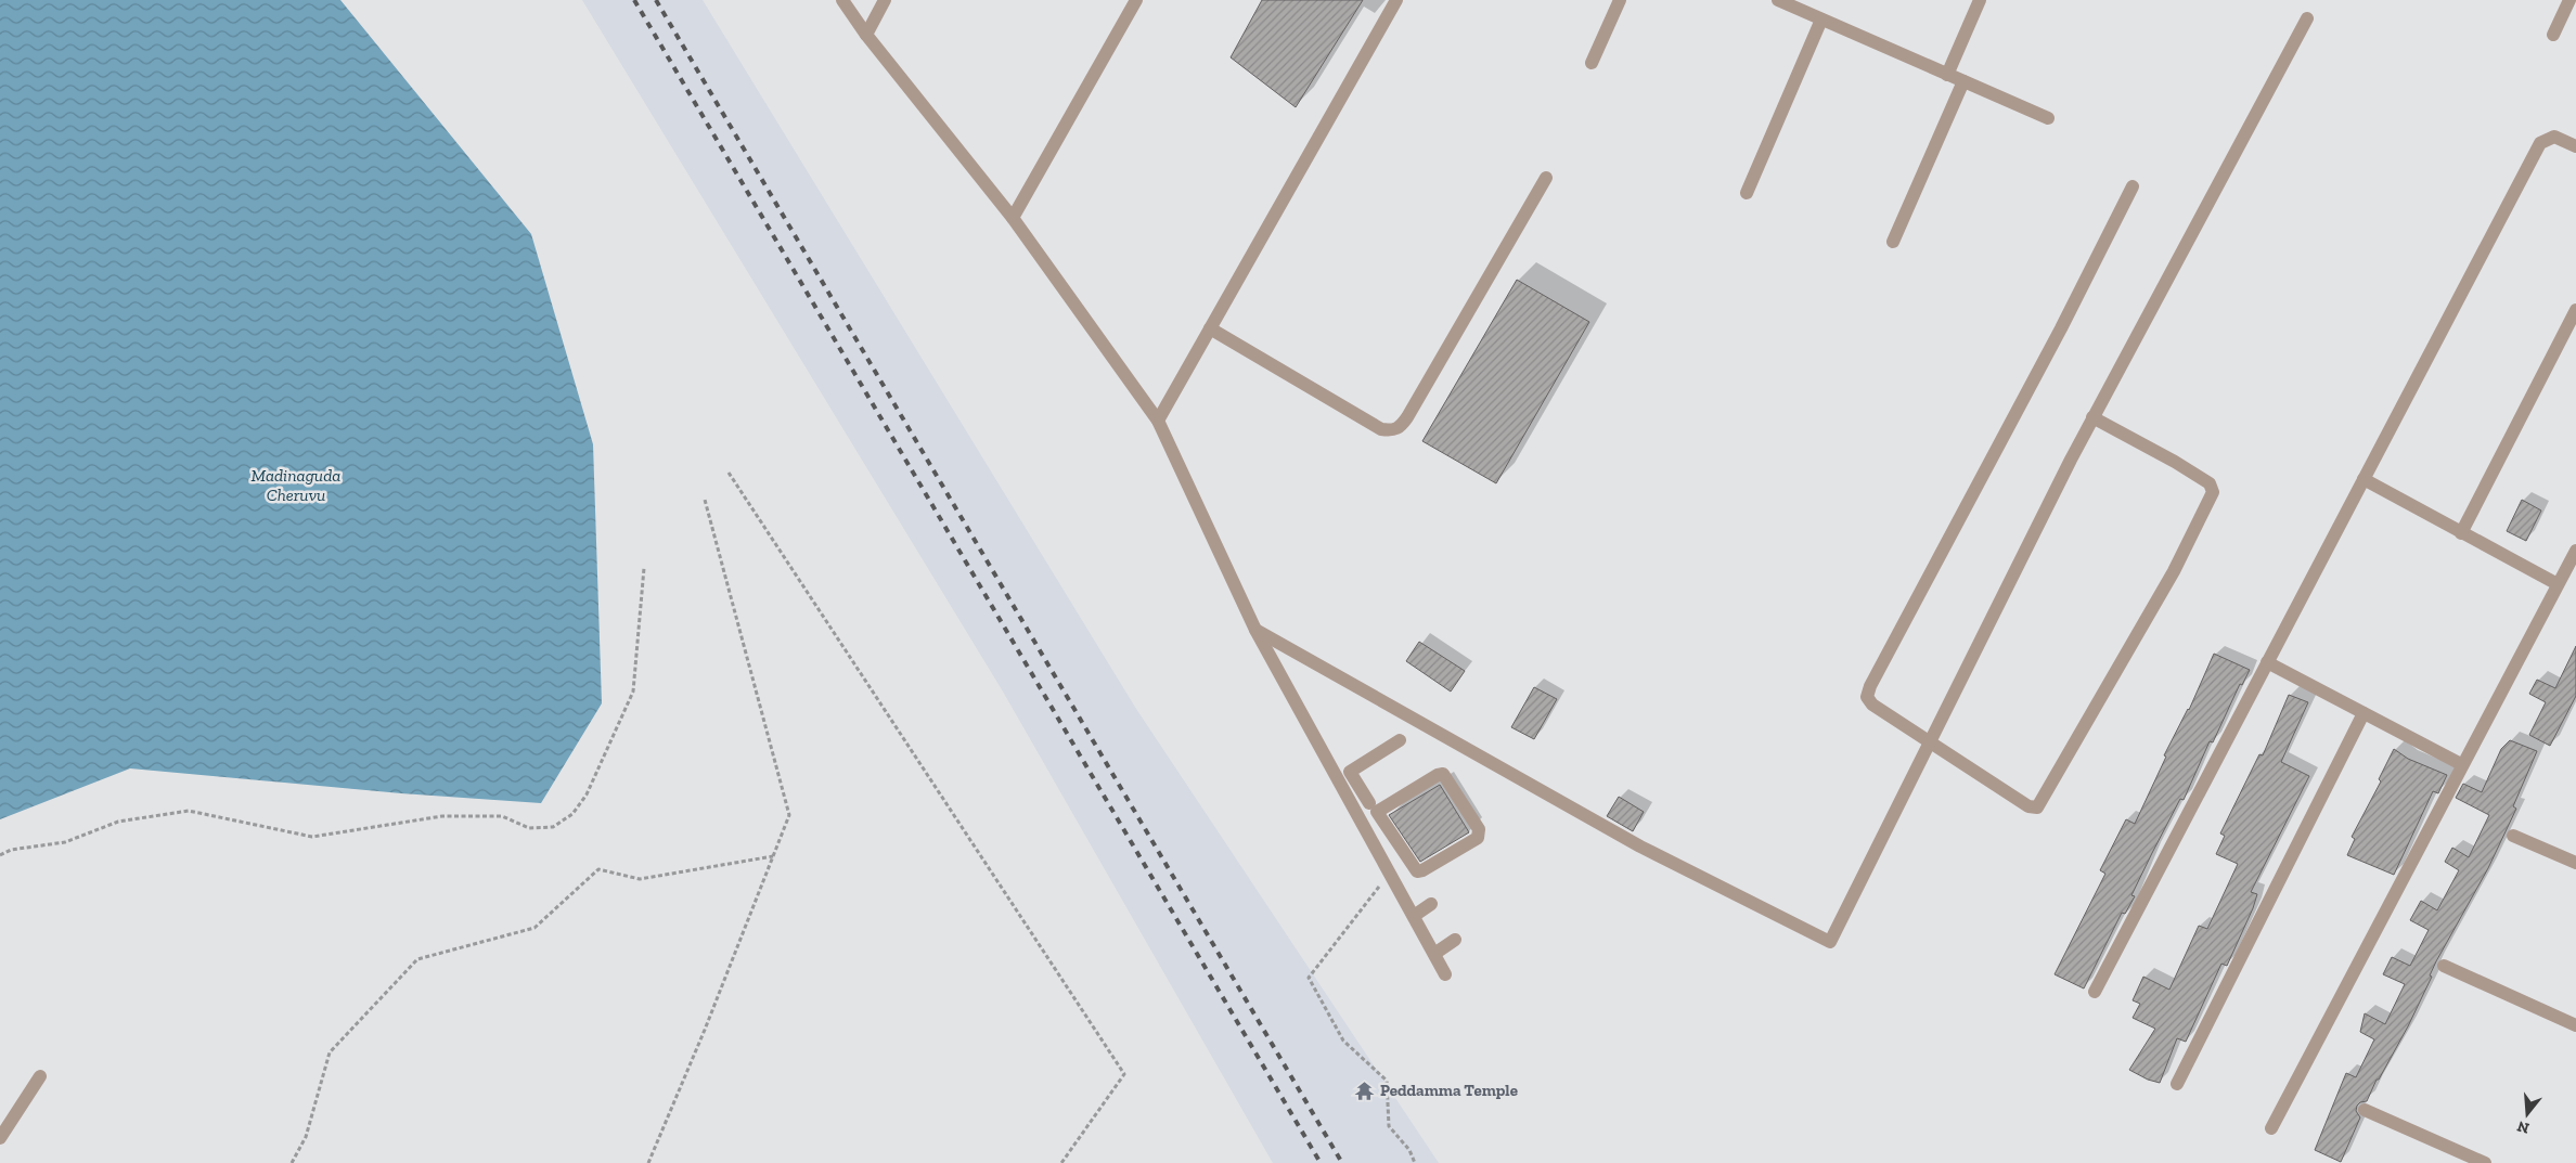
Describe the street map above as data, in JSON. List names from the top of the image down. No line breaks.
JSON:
{"water":["Madinaguda Cheruvu"],"places":{"temple":["Peddamma Temple"]},"north":"bottom"}
